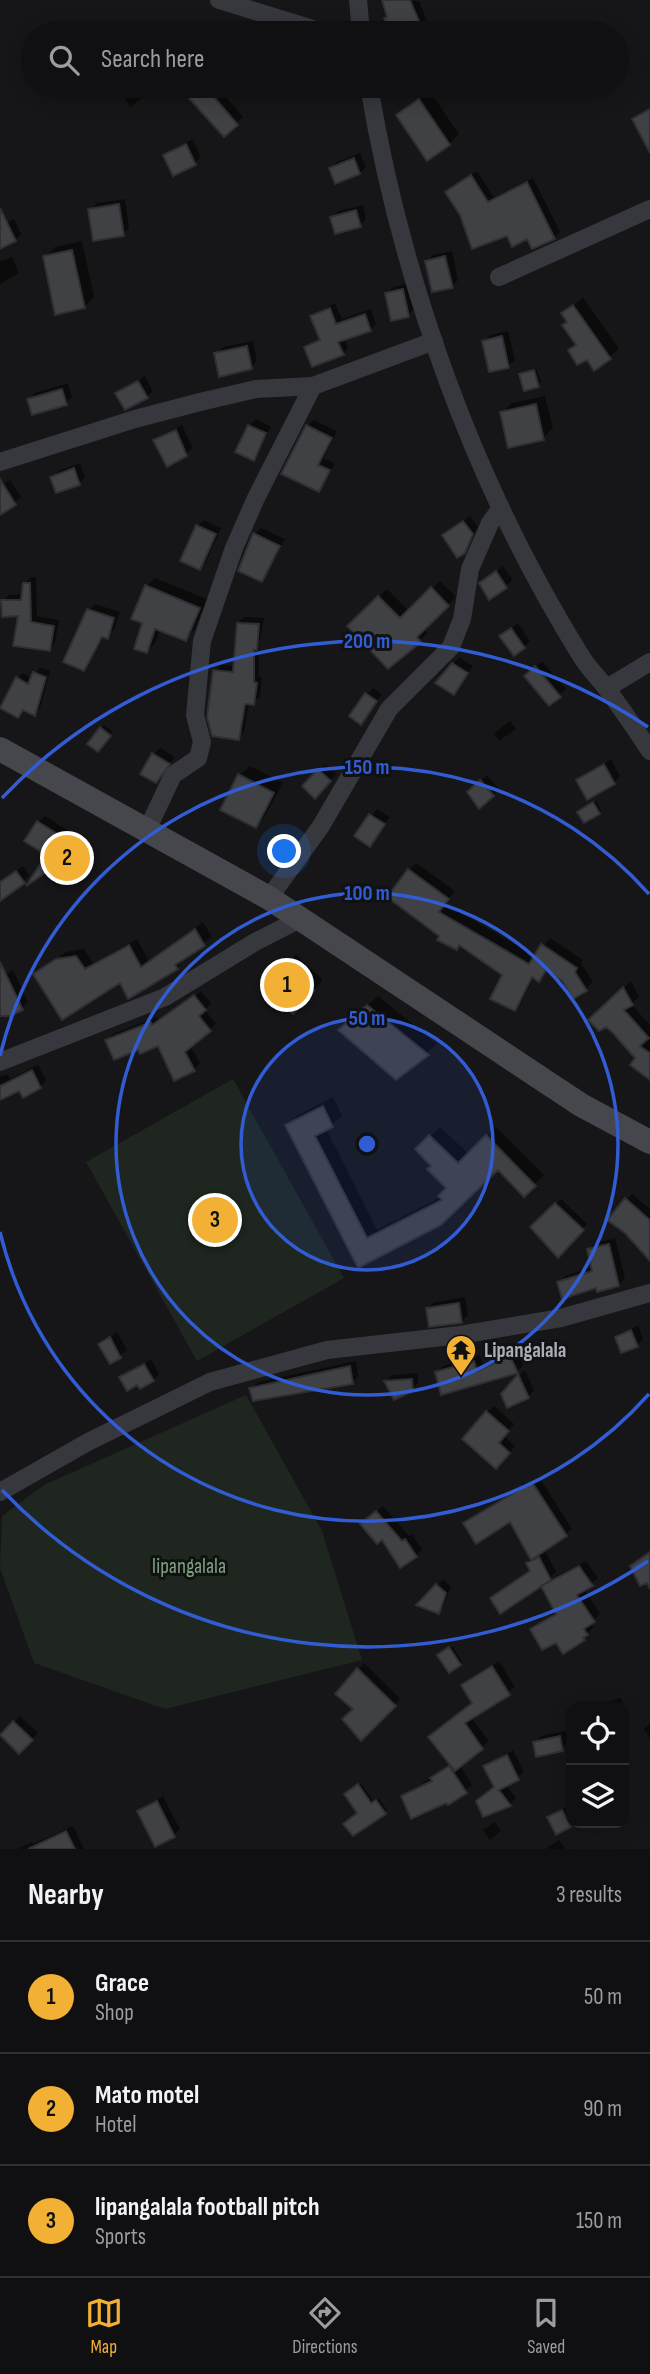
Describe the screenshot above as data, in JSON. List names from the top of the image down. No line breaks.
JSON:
{"parks":["lipangalala"],"places":{"temple":["Lipangalala"]},"page":{"search":"Search here","pins":["2","1","3"],"heading":["Nearby","3 results"],"list":[{"mark":"1","name":"Grace","note":"Shop","value":"50 m"},{"mark":"2","name":"Mato motel","note":"Hotel","value":"90 m"},{"mark":"3","name":"lipangalala football pitch","note":"Sports","value":"150 m"}],"nav":["Map","Directions","Saved"]},"rings":["200 m","150 m","100 m","50 m"]}
